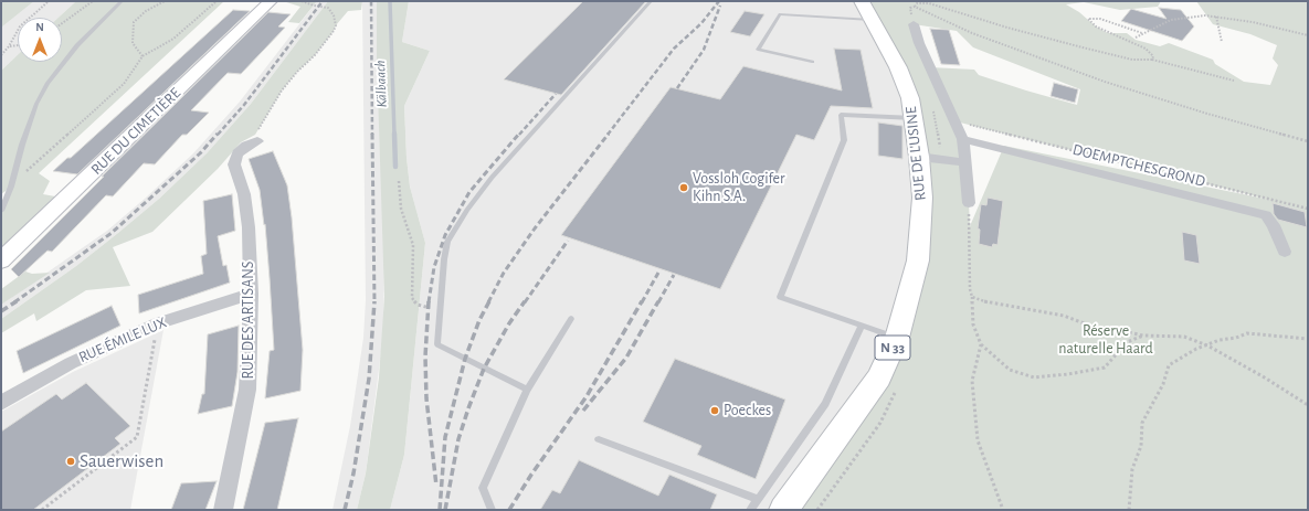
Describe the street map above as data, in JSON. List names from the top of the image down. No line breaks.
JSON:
{"streets":{"main road":["RUE DU CIMETIÈRE","RUE DE L'USINE","N 33"],"street":["DOEMPTCHESGROND","RUE DES ARTISANS","RUE ÉMILE LUX"]},"crossings":[["RUE DES ARTISANS","RUE ÉMILE LUX"]],"water":["Kälbaach"],"parks":["Réserve naturelle Haard"],"places":["Vossloh Cogifer Kihn S.A.","Poeckes","Sauerwisen"],"north":"top"}
